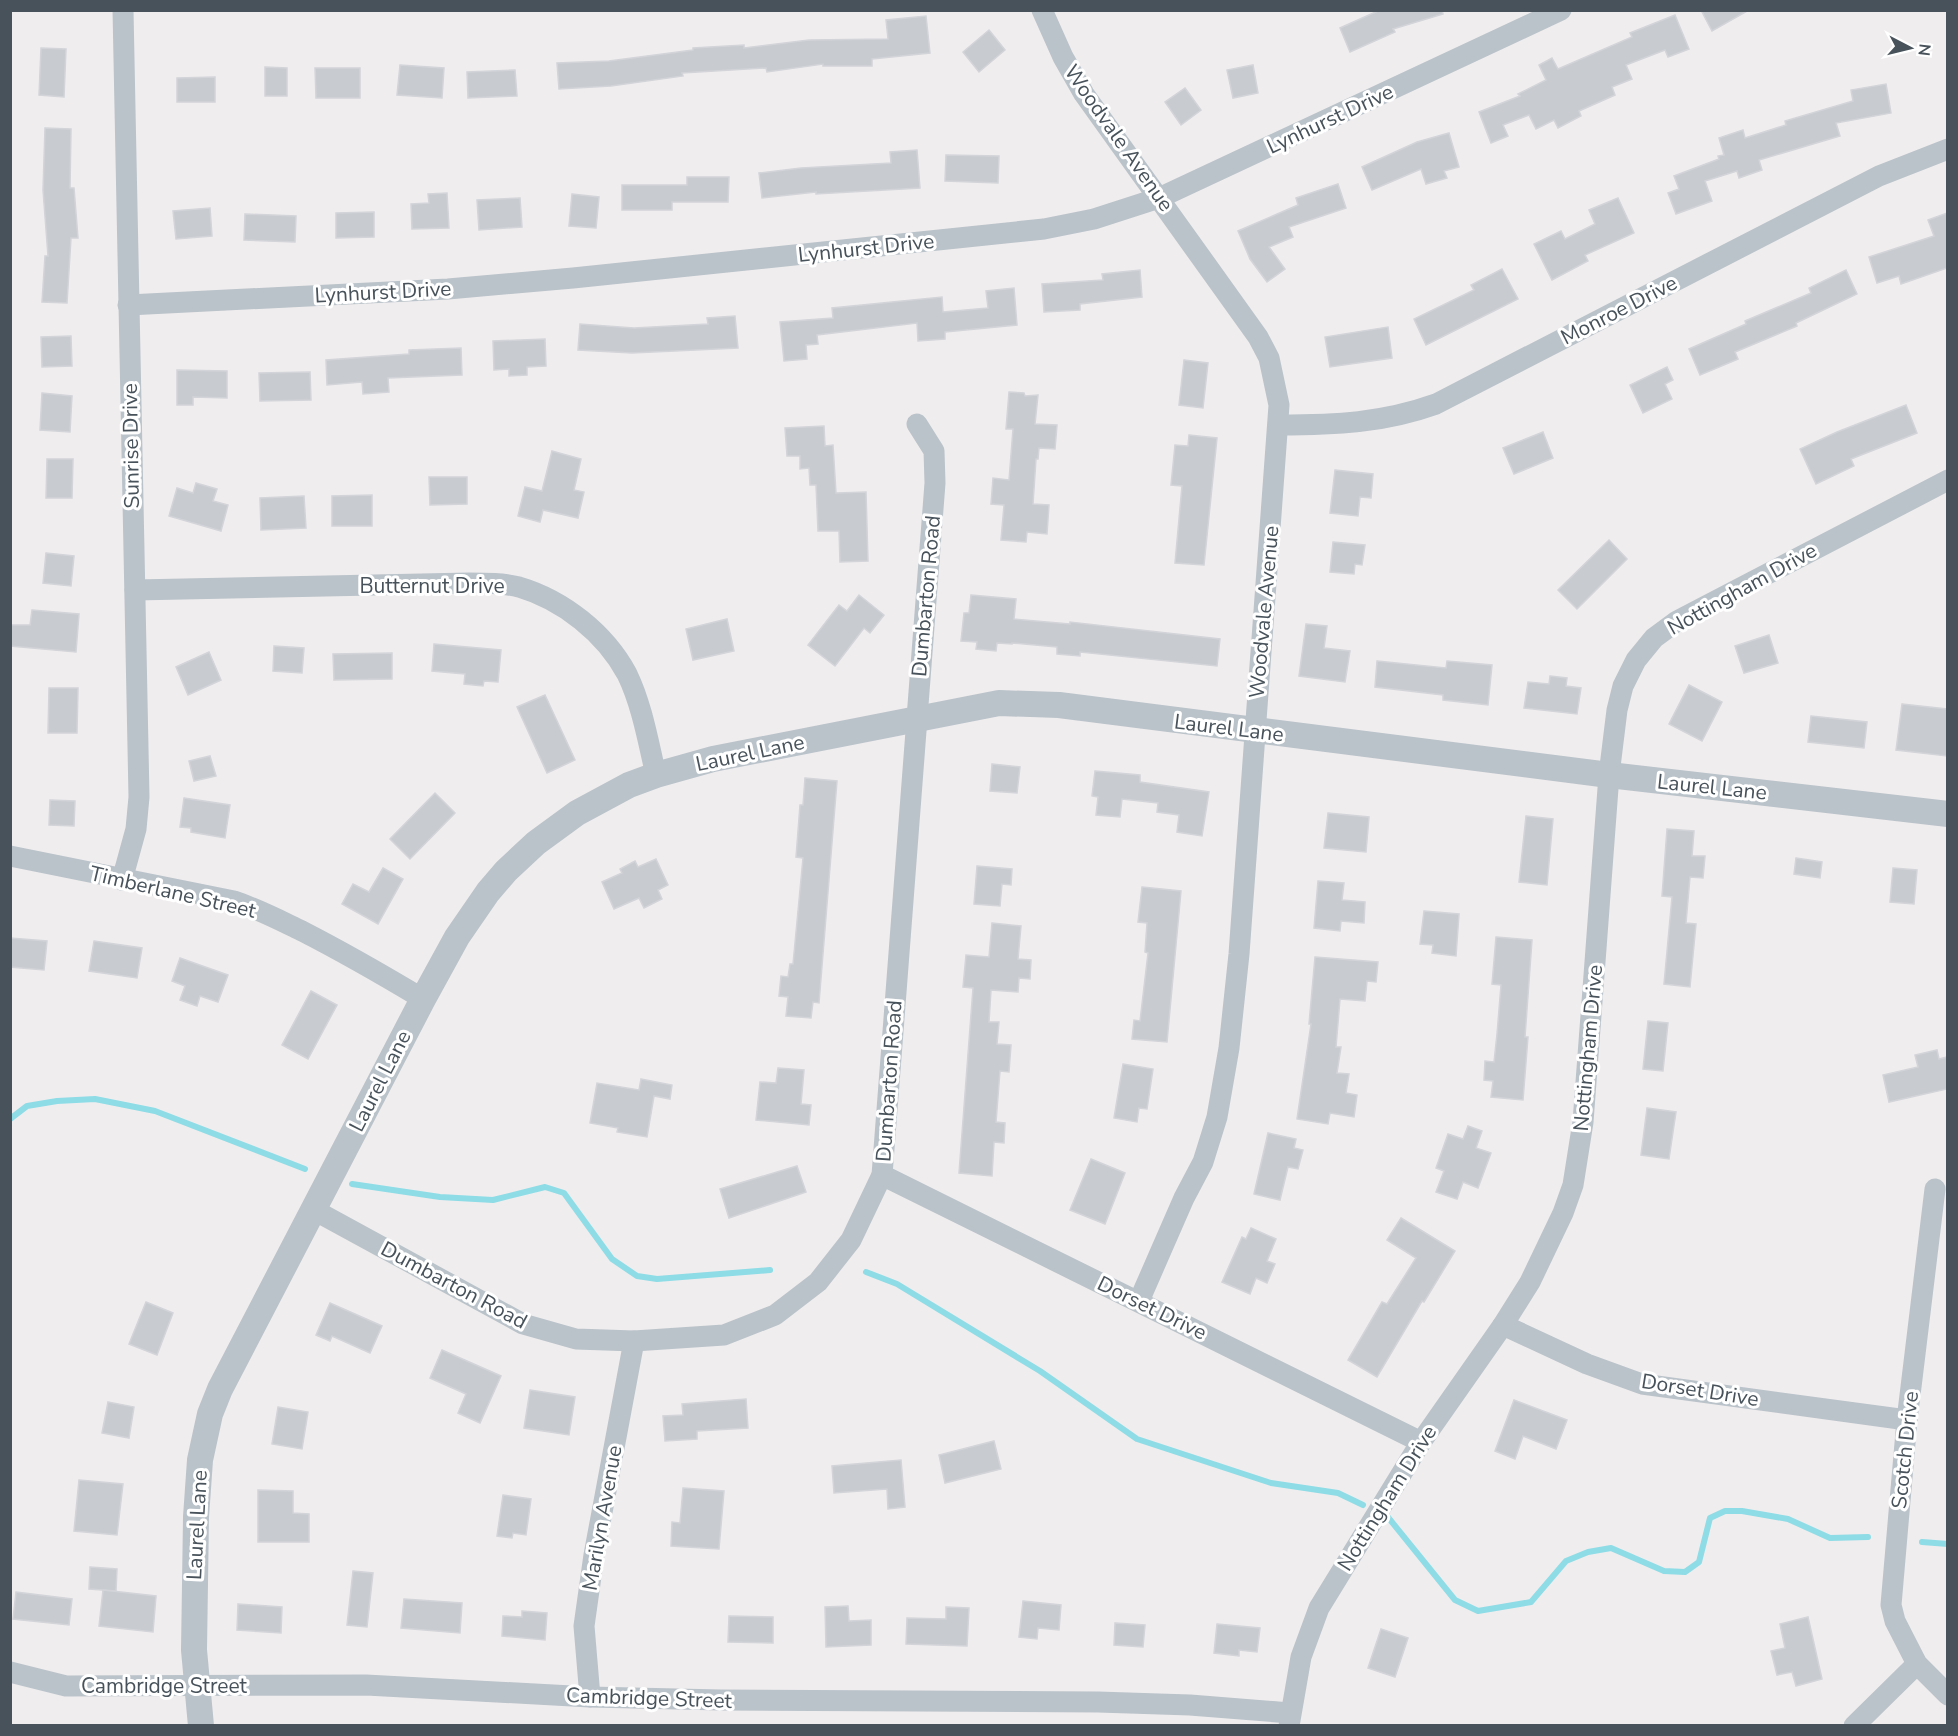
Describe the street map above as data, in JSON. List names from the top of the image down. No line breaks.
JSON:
{"streets":{"street":["Lynhurst Drive","Woodvale Avenue","Monroe Drive","Sunrise Drive","Butternut Drive","Nottingham Drive","Dumbarton Road","Laurel Lane","Timberlane Street","Dorset Drive","Scotch Drive","Marilyn Avenue","Cambridge Street"]},"crossings":[["Lynhurst Drive","Woodvale Avenue"],["Lynhurst Drive","Sunrise Drive"],["Woodvale Avenue","Monroe Drive"],["Woodvale Avenue","Laurel Lane"],["Woodvale Avenue","Dorset Drive"],["Sunrise Drive","Butternut Drive"],["Sunrise Drive","Timberlane Street"],["Butternut Drive","Laurel Lane"],["Nottingham Drive","Laurel Lane"],["Nottingham Drive","Dorset Drive"],["Nottingham Drive","Cambridge Street"],["Dumbarton Road","Laurel Lane"],["Dumbarton Road","Dorset Drive"],["Dumbarton Road","Marilyn Avenue"],["Laurel Lane","Timberlane Street"],["Laurel Lane","Cambridge Street"],["Dorset Drive","Scotch Drive"],["Marilyn Avenue","Cambridge Street"]],"north":"right"}
